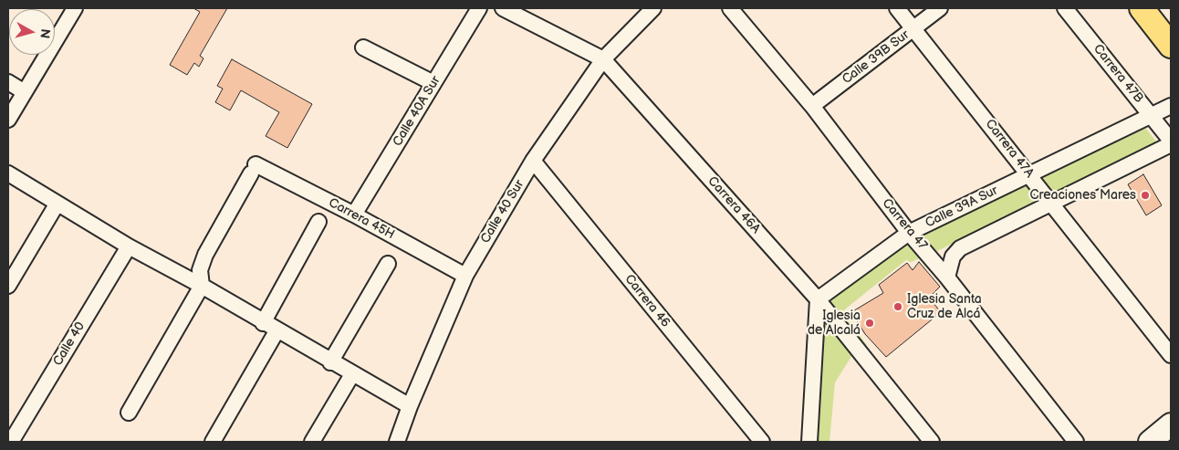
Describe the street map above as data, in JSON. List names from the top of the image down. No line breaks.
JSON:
{"streets":{"street":["Calle 39B Sur","Carrera 47B","Calle 40A Sur","Carrera 47A","Carrera 46A","Calle 39A Sur","Calle 40 Sur","Carrera 45H","Carrera 47","Carrera 46","Calle 40"]},"crossings":[["Calle 39B Sur","Carrera 47A"],["Calle 39B Sur","Carrera 47"],["Carrera 47B","Calle 39A Sur"],["Calle 40A Sur","Carrera 45H"],["Carrera 47A","Calle 39A Sur"],["Carrera 46A","Calle 39A Sur"],["Carrera 46A","Calle 40 Sur"],["Calle 39A Sur","Carrera 47"],["Calle 40 Sur","Carrera 45H"],["Calle 40 Sur","Carrera 46"]],"places":["Creaciones Mares","Iglesia Santa Cruz de Alcá","Iglesia de Alcalá"],"north":"right"}
